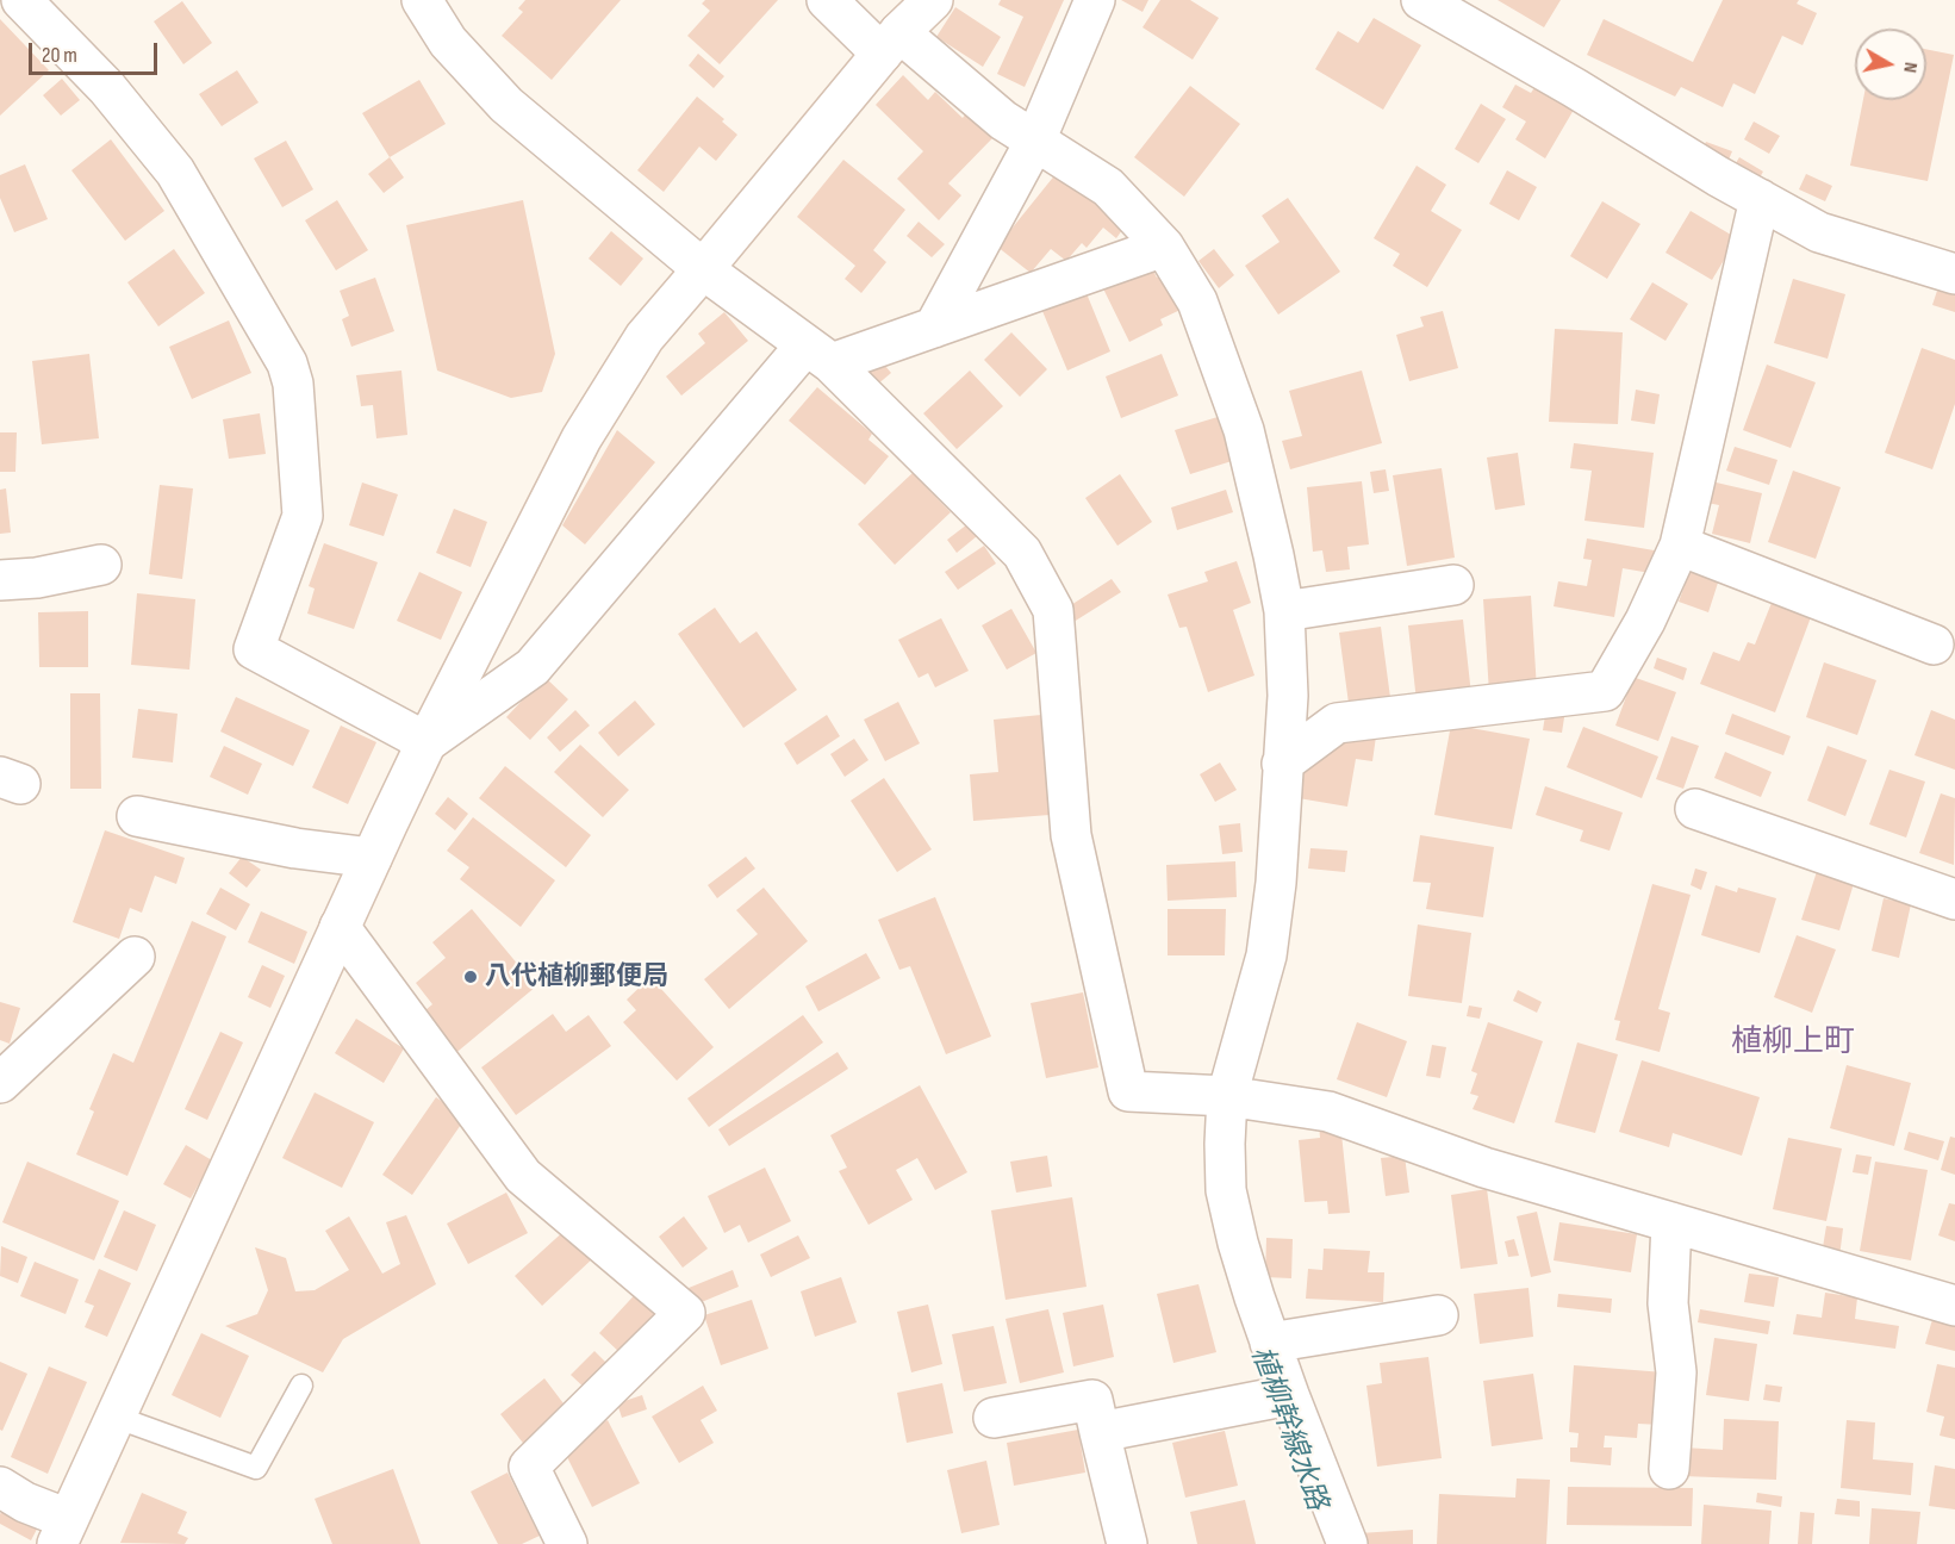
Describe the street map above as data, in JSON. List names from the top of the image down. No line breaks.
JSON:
{"districts":["植柳上町"],"water":["植柳幹線水路"],"places":["八代植柳郵便局"],"scale_bar":"20 m","north":"right"}
